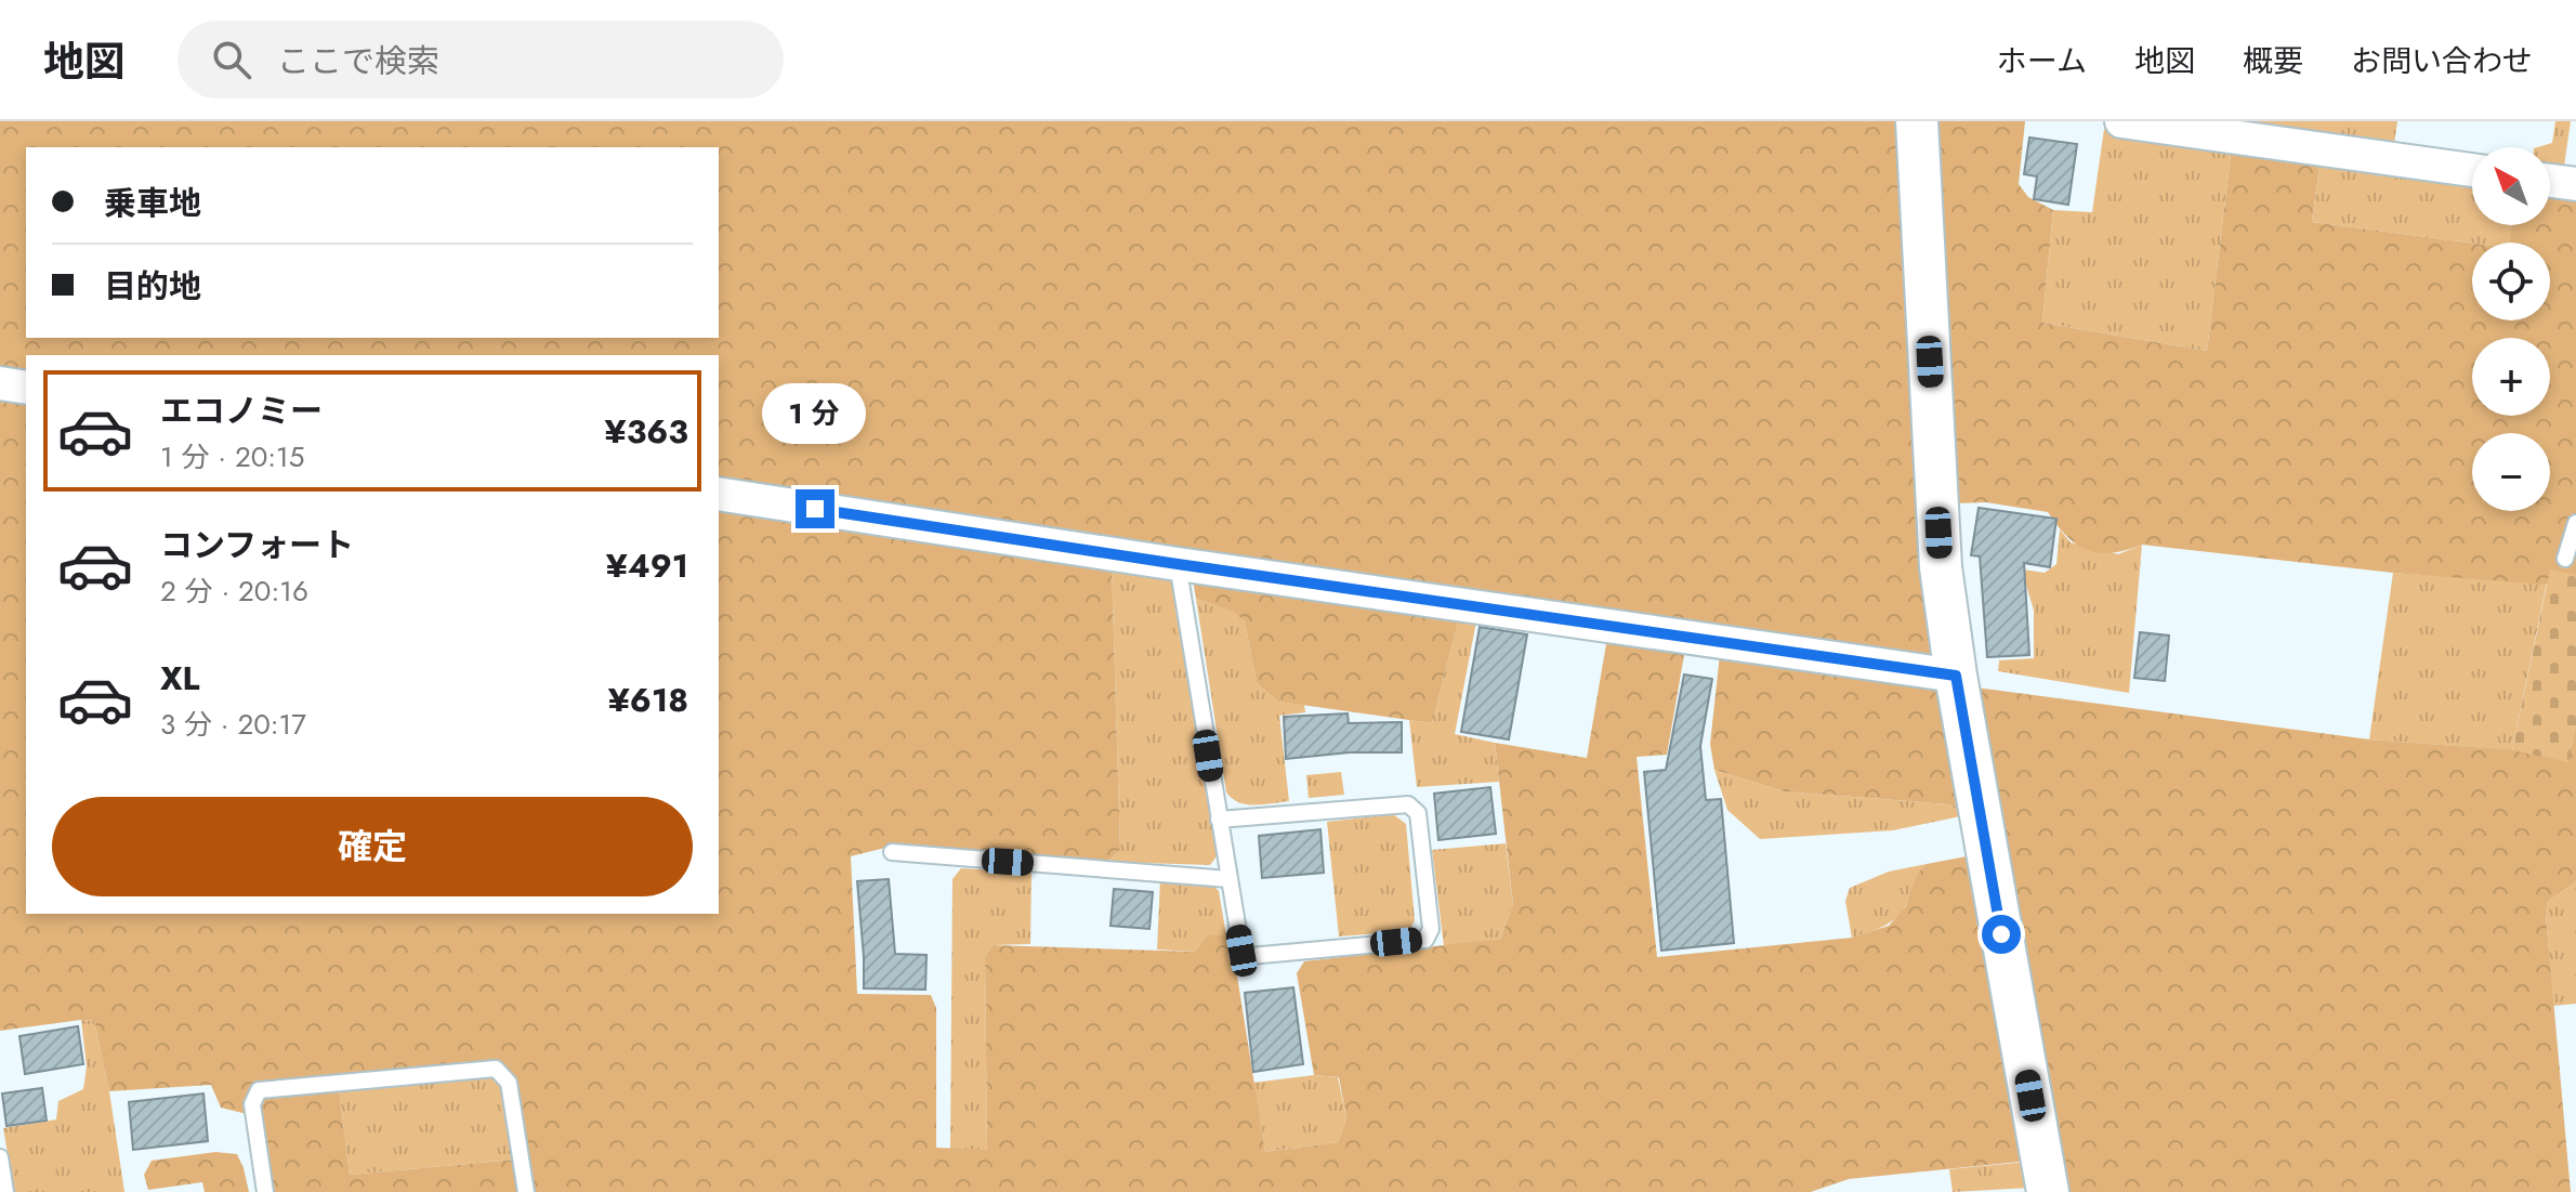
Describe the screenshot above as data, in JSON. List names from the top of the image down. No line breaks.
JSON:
{"north":"top left","page":{"header":"地図","search":"ここで検索","nav":["ホーム","地図","概要","お問い合わせ"],"map_buttons":["+","−"],"banner":["乗車地","目的地"],"list":[{"name":"エコノミー","note":"1 分 · 20:15","value":"¥363"},{"name":"コンフォート","note":"2 分 · 20:16","value":"¥491"},{"name":"XL","note":"3 分 · 20:17","value":"¥618"}],"bubble":"1 分","buttons":"確定"}}
